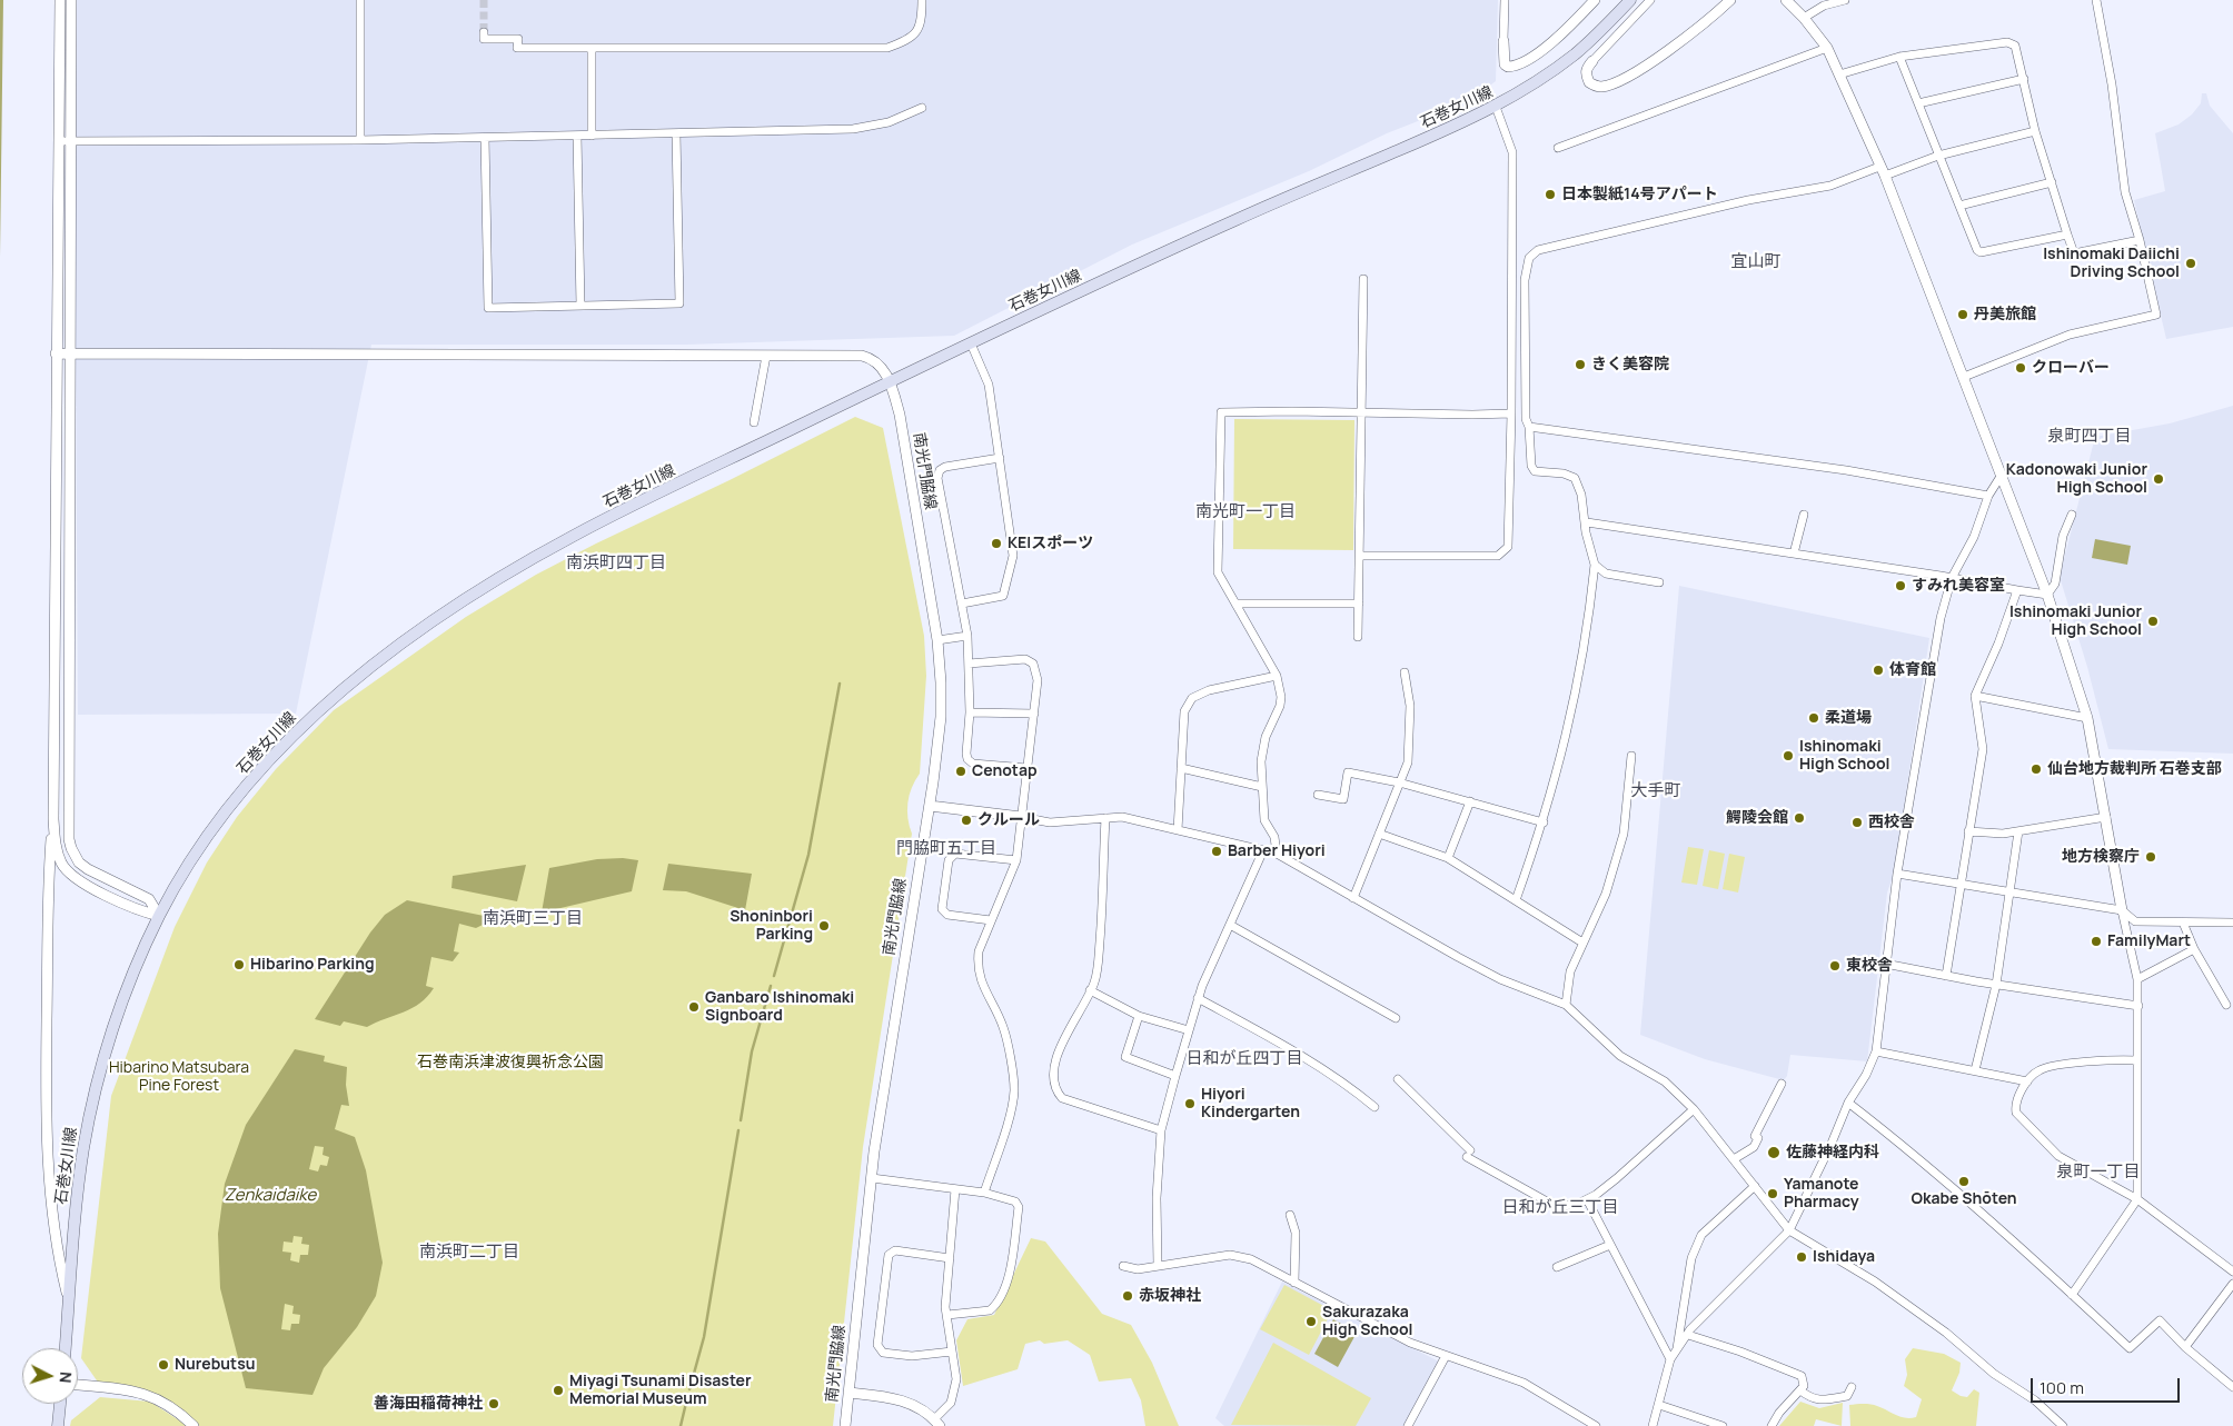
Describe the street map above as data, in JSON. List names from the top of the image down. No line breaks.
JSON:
{"streets":{"main road":["石巻女川線"],"street":["南光門脇線"]},"crossings":[["石巻女川線","南光門脇線"]],"districts":["宜山町","泉町四丁目","南光町一丁目","南浜町四丁目","大手町","門脇町五丁目","南浜町三丁目","日和が丘四丁目","泉町一丁目","日和が丘三丁目","南浜町二丁目"],"water":["Zenkaidaike"],"parks":["石巻南浜津波復興祈念公園","Hibarino Matsubara Pine Forest"],"places":["日本製紙14号アパート","Ishinomaki Daiichi Driving School","丹美旅館","きく美容院","クローバー","Kadonowaki Junior High School","KEIスポーツ","すみれ美容室","Ishinomaki Junior High School","体育館","柔道場","Ishinomaki High School","仙台地方裁判所 石巻支部","Cenotap","鰐陵会館","クルール","西校舎","Barber Hiyori","地方検察庁","Shoninbori Parking","FamilyMart","Hibarino Parking","東校舎","Ganbaro Ishinomaki Signboard","Hiyori Kindergarten","佐藤神経内科","Okabe Shōten","Yamanote Pharmacy","Ishidaya","赤坂神社","Sakurazaka High School","Nurebutsu","Miyagi Tsunami Disaster Memorial Museum","善海田稲荷神社"],"scale_bar":"100 m","north":"right"}
